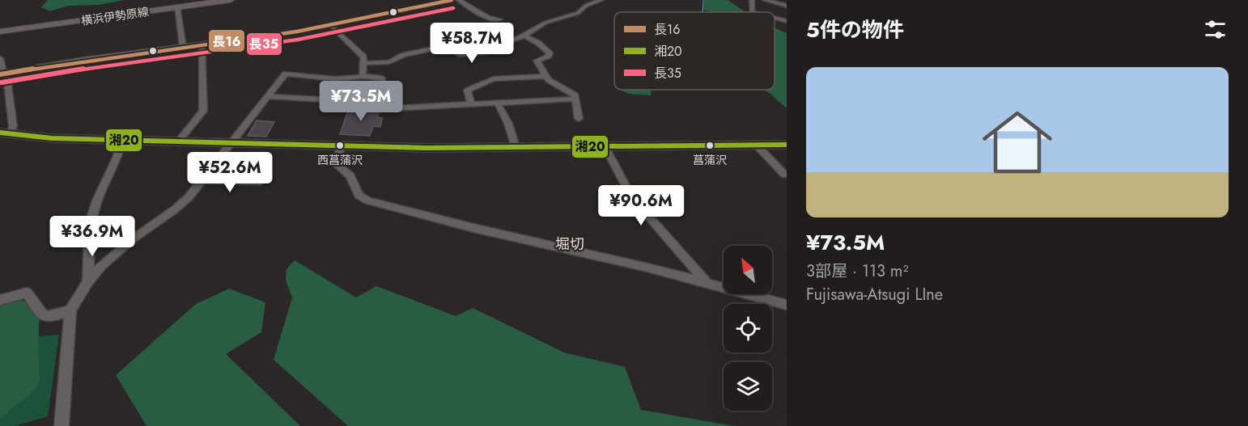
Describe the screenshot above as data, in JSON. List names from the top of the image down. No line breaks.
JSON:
{"streets":{"main road":["横浜伊勢原線"]},"districts":["堀切"],"places":["西菖蒲沢","菖蒲沢"],"lines":["transit line 長16","transit line 長35","transit line 湘20"],"legend":["長16","湘20","長35"],"north":"top left","page":{"heading":"5件の物件","price":["¥58.7M","¥73.5M","¥52.6M","¥90.6M","¥36.9M"],"list":[{"name":"¥73.5M","note":"3部屋 · 113 m² · Fujisawa-Atsugi LIne"}]}}
